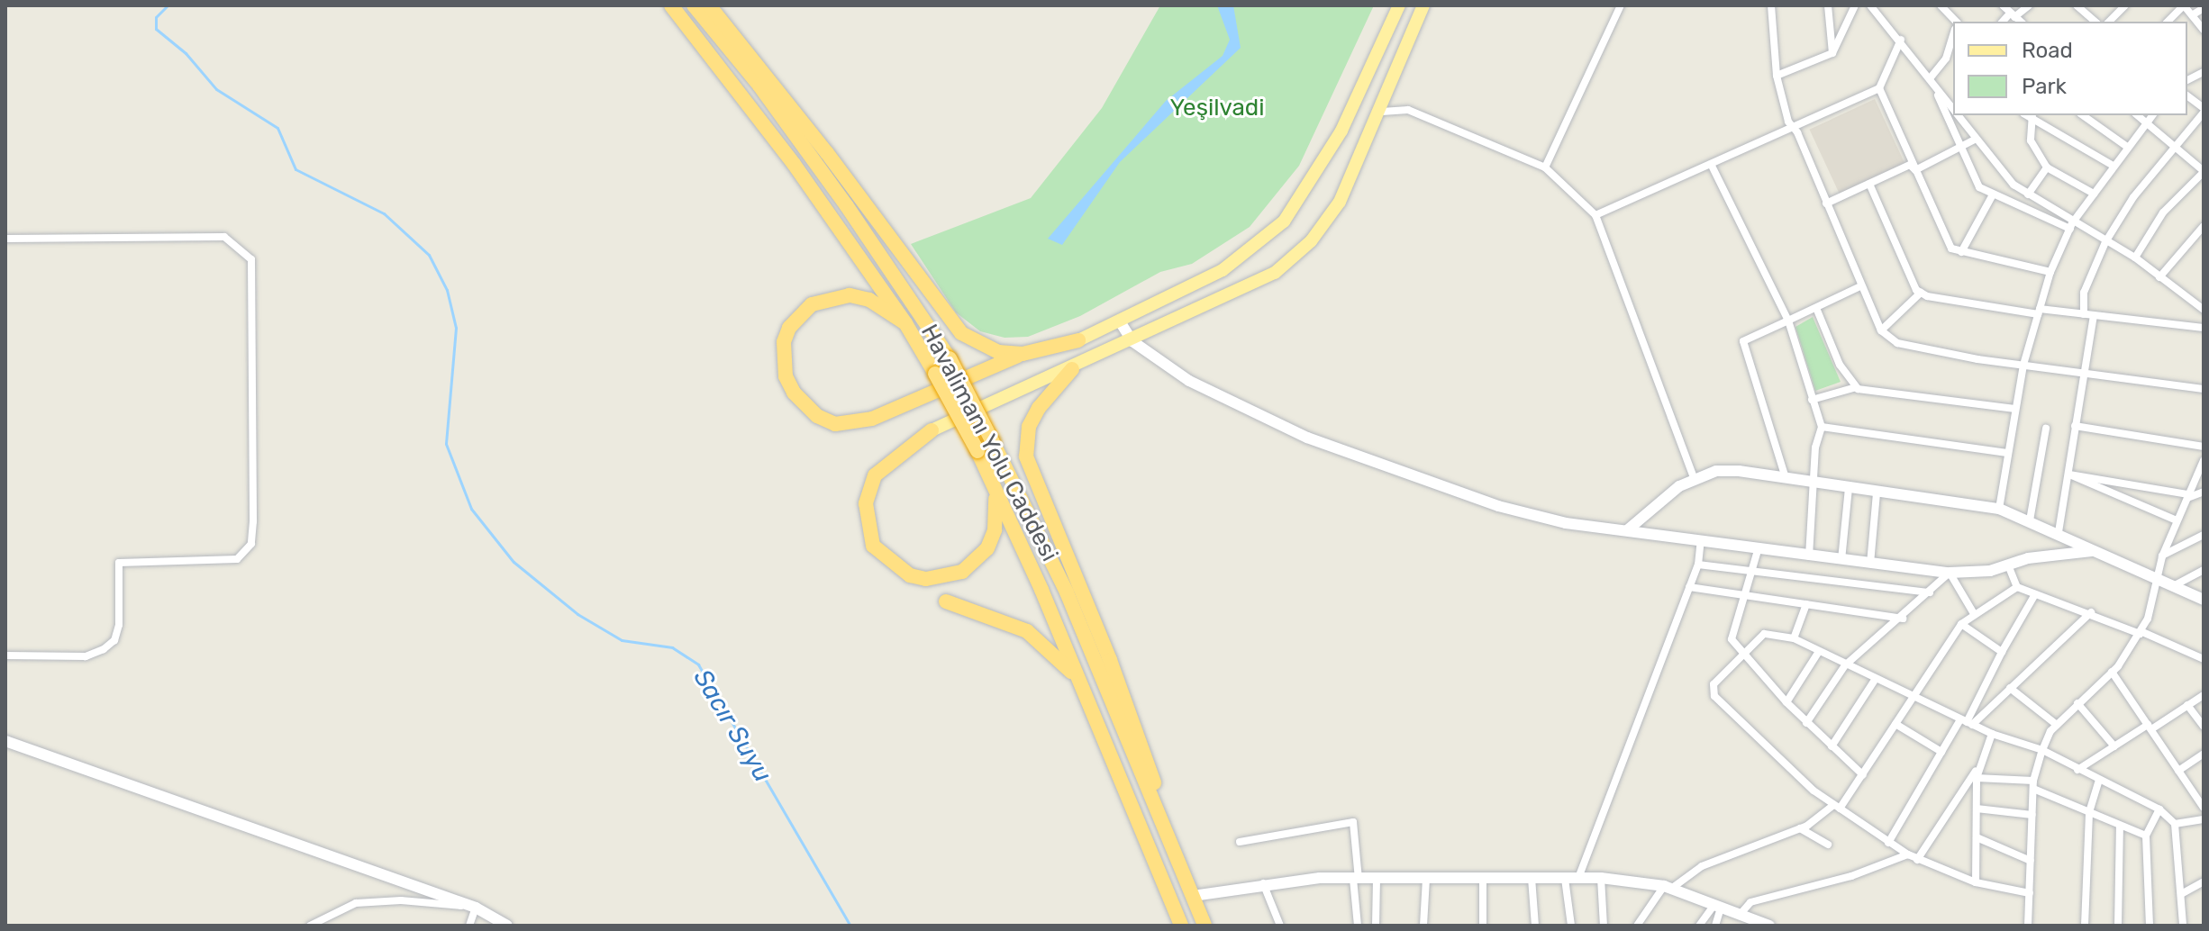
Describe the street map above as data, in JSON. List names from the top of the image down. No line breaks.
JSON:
{"streets":{"highway":["Havalimanı Yolu Caddesi"]},"water":["Sacır Suyu"],"parks":["Yeşilvadi"],"legend":["Road","Park"]}
